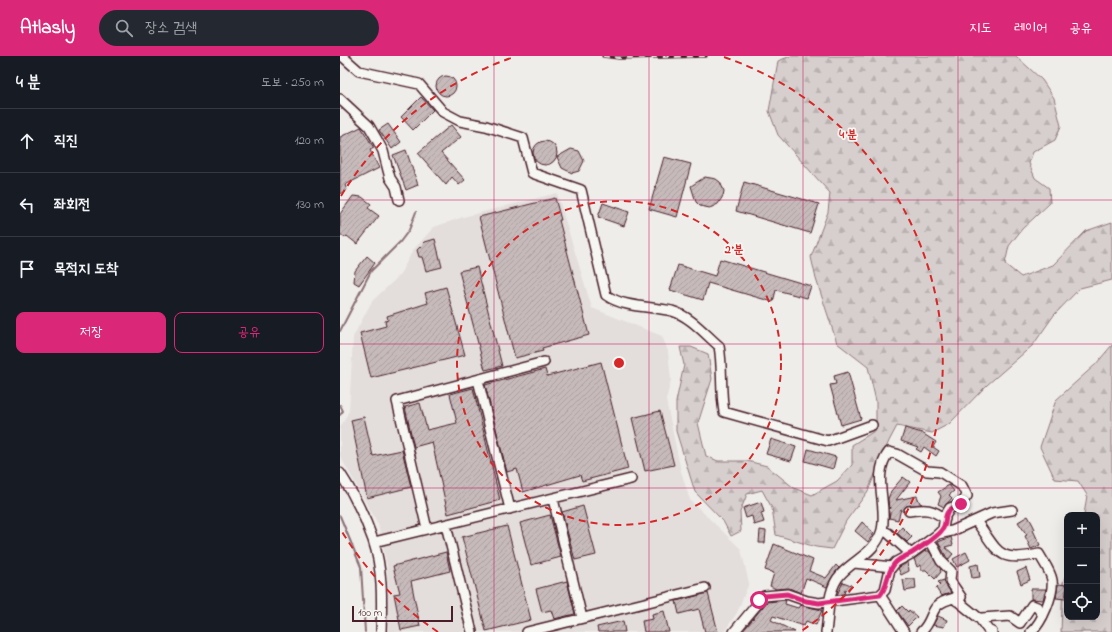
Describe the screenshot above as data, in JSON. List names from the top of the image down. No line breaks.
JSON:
{"scale_bar":"100 m","page":{"header":"Atlasly","search":"장소 검색","nav":["지도","레이어","공유"],"heading":["4 분","도보 · 250 m"],"list":[["직진","120 m"],["좌회전","130 m"],"목적지 도착"],"buttons":["저장","공유"],"map_buttons":["+","−"],"scale":"100 m"},"rings":["4 분","2 분"]}
